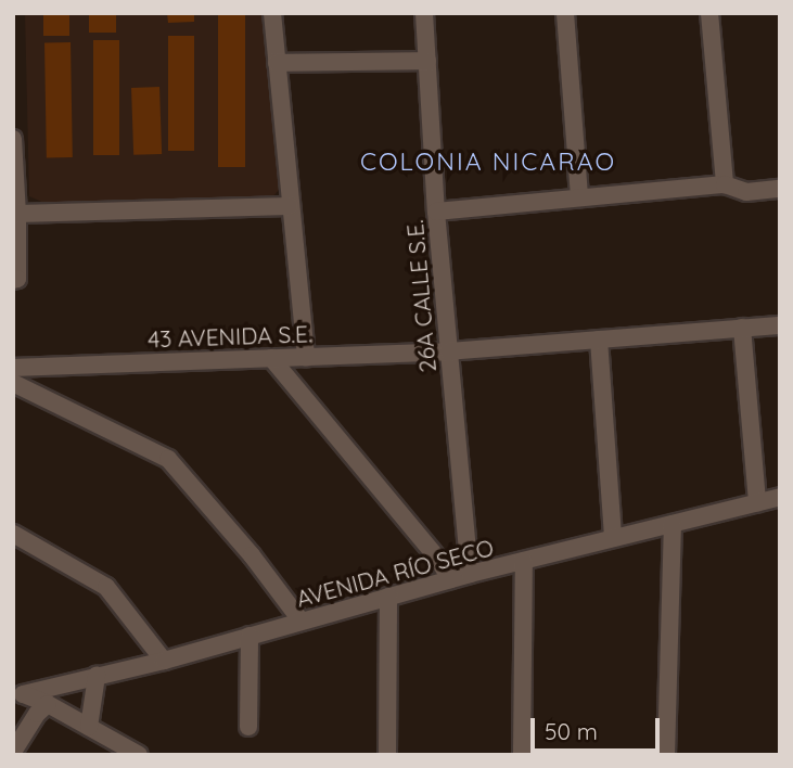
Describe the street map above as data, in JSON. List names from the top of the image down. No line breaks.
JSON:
{"streets":{"street":["26A CALLE S.E.","43 AVENIDA S.E.","AVENIDA RÍO SECO"]},"crossings":[["26A CALLE S.E.","43 AVENIDA S.E."],["26A CALLE S.E.","AVENIDA RÍO SECO"]],"districts":["COLONIA NICARAO"],"scale_bar":"50 m"}
